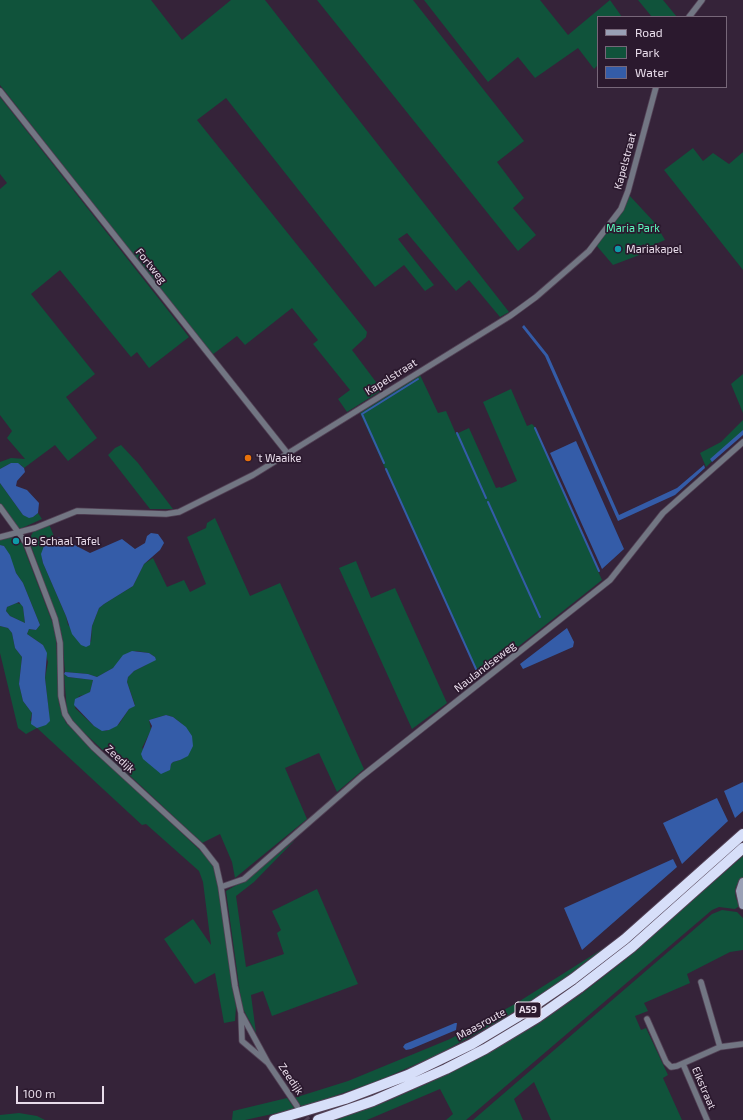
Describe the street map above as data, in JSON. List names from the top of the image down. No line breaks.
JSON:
{"streets":{"highway":["A59","Maasroute"],"street":["Kapelstraat","Fortweg","Naulandseweg","Zeedijk","Eikstraat"]},"crossings":[["Kapelstraat","Fortweg"],["Kapelstraat","Zeedijk"],["Naulandseweg","Zeedijk"]],"parks":["Maria Park"],"places":["Mariakapel","'t Waaike","De Schaal Tafel"],"legend":["Road","Park","Water"],"scale_bar":"100 m"}
